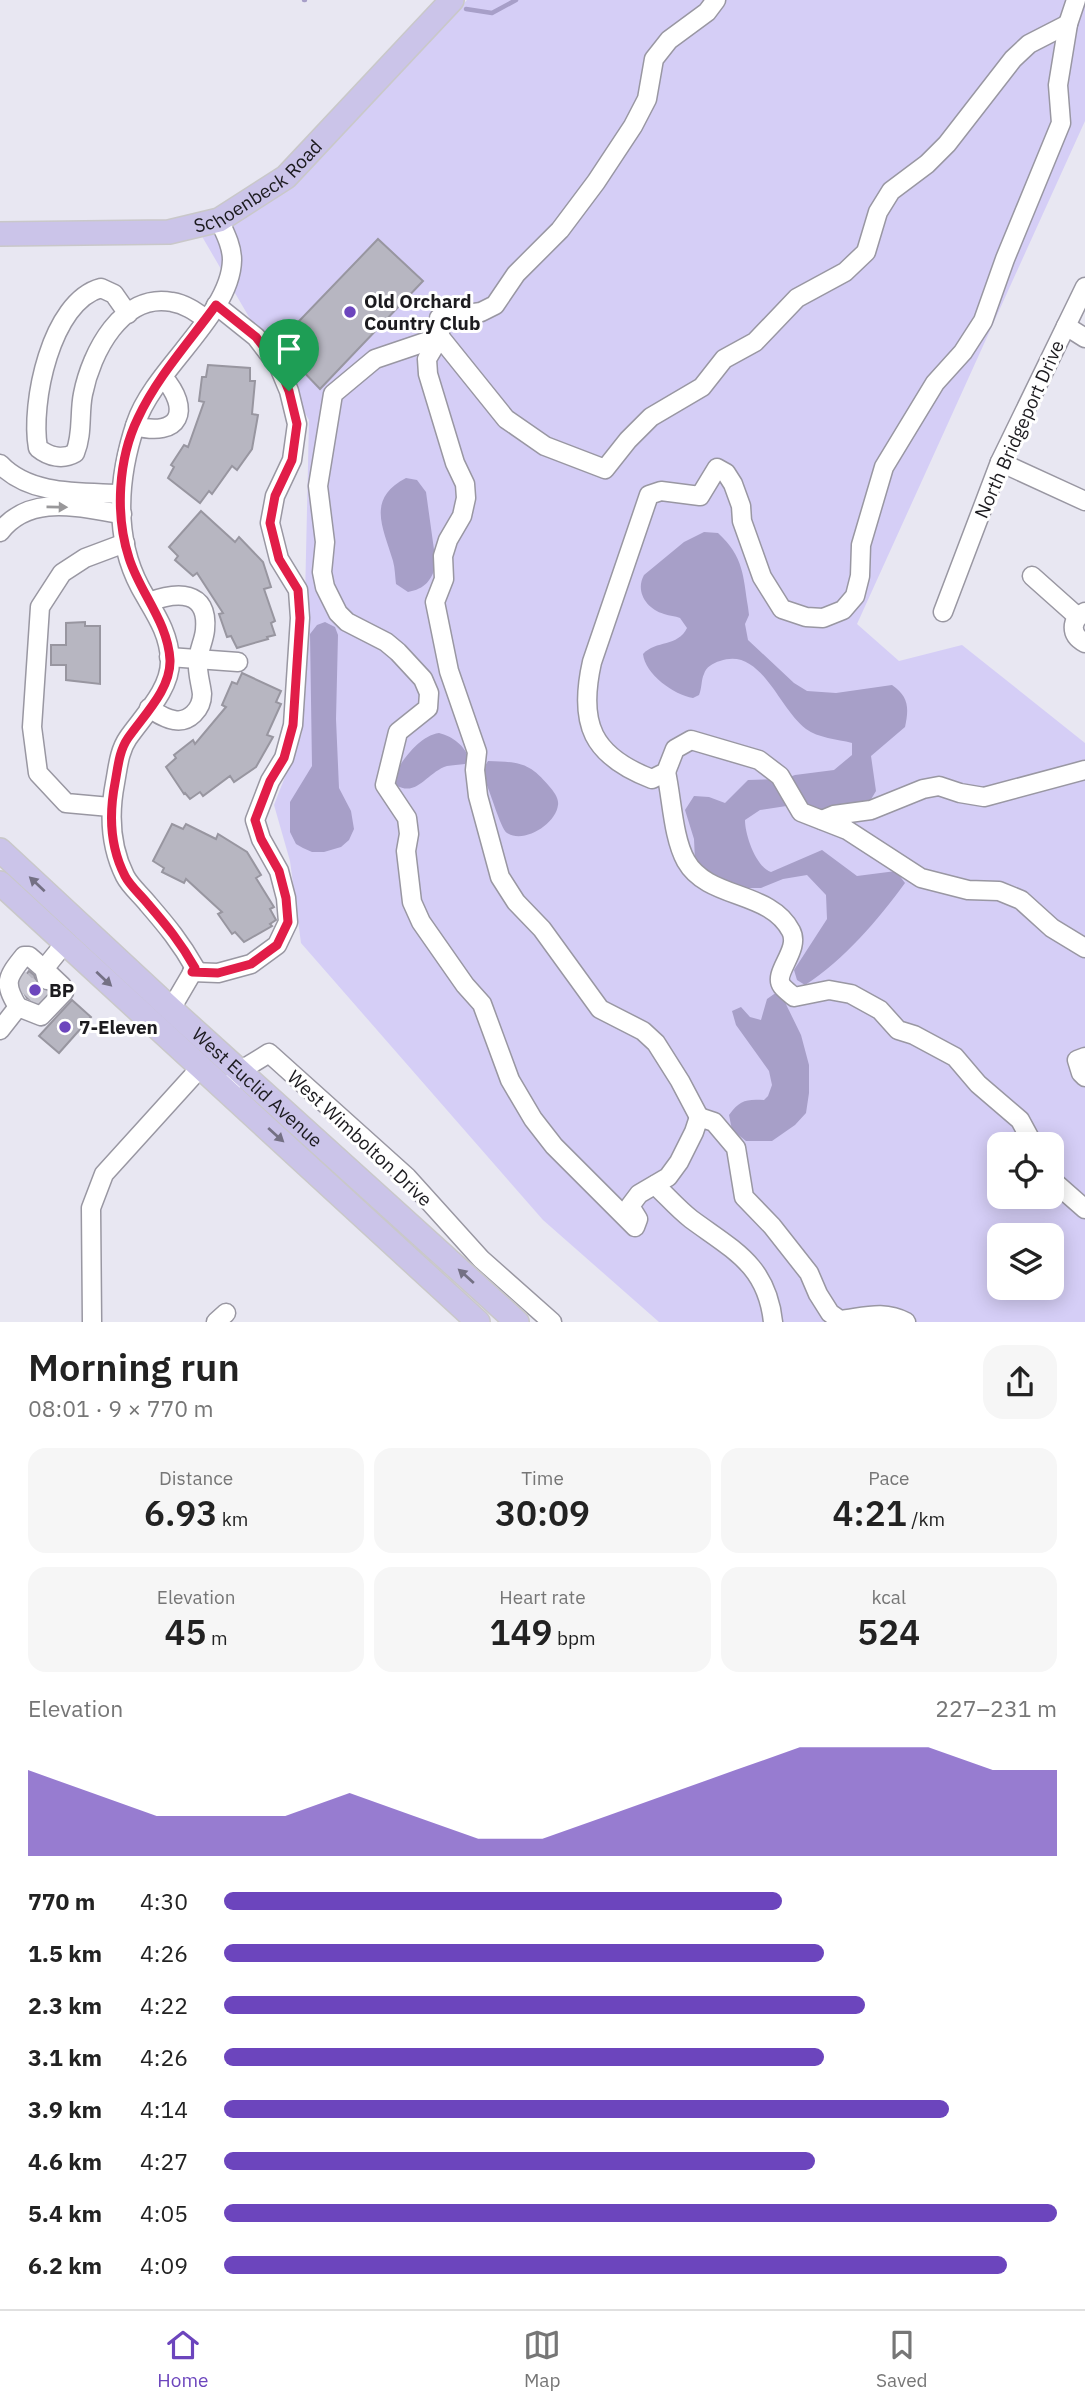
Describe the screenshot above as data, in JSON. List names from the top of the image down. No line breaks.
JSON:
{"streets":{"main road":["Schoenbeck Road","West Euclid Avenue"],"street":["North Bridgeport Drive","West Wimbolton Drive"]},"crossings":[["West Euclid Avenue","West Wimbolton Drive"]],"places":["Old Orchard Country Club","BP","7-Eleven"],"page":{"heading":["Morning run","08:01 · 9 × 770 m"],"stats":[["Distance","6.93 km"],["Time","30:09"],["Pace","4:21 /km"],["Elevation","45 m"],["Heart rate","149 bpm"],["kcal","524"]],"chart":["Elevation","227–231 m"],"list":[{"name":"770 m","note":"4:30"},{"name":"1.5 km","note":"4:26"},{"name":"2.3 km","note":"4:22"},{"name":"3.1 km","note":"4:26"},{"name":"3.9 km","note":"4:14"},{"name":"4.6 km","note":"4:27"},{"name":"5.4 km","note":"4:05"},{"name":"6.2 km","note":"4:09"}],"tabs":["Home","Map","Saved"]}}
